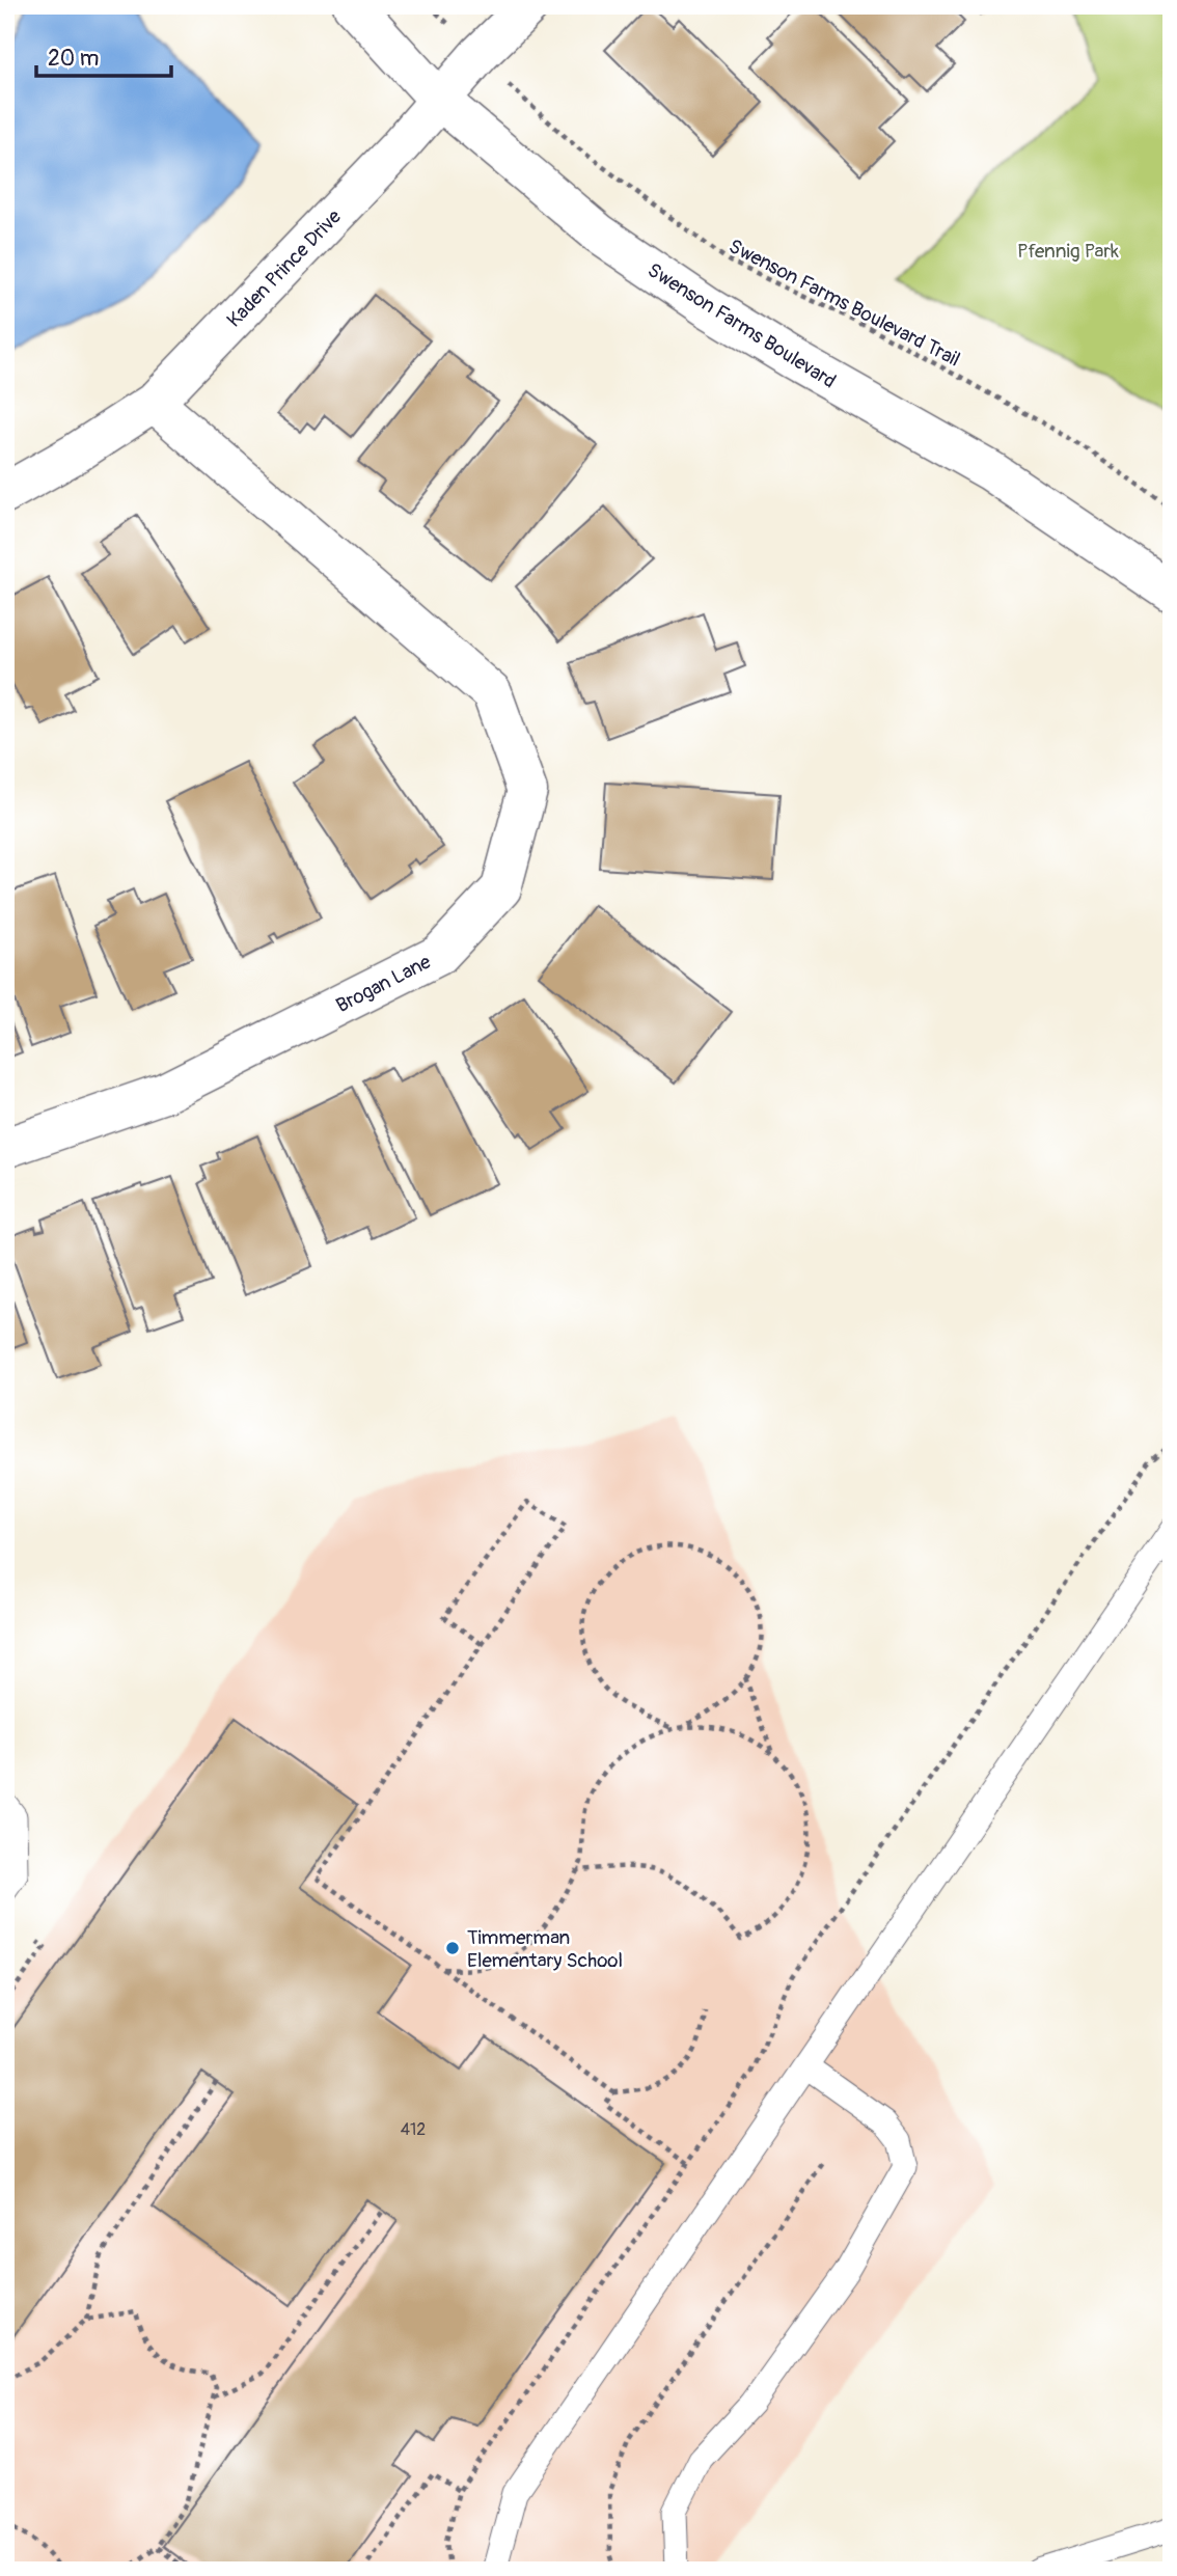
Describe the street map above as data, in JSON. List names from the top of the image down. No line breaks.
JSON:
{"streets":{"street":["Kaden Prince Drive","Swenson Farms Boulevard","Brogan Lane"],"path":["Swenson Farms Boulevard Trail"]},"crossings":[["Kaden Prince Drive","Swenson Farms Boulevard Trail"],["Kaden Prince Drive","Swenson Farms Boulevard"],["Kaden Prince Drive","Brogan Lane"]],"parks":["Pfennig Park"],"places":["Timmerman Elementary School"],"house_numbers":["412"],"scale_bar":"20 m"}
